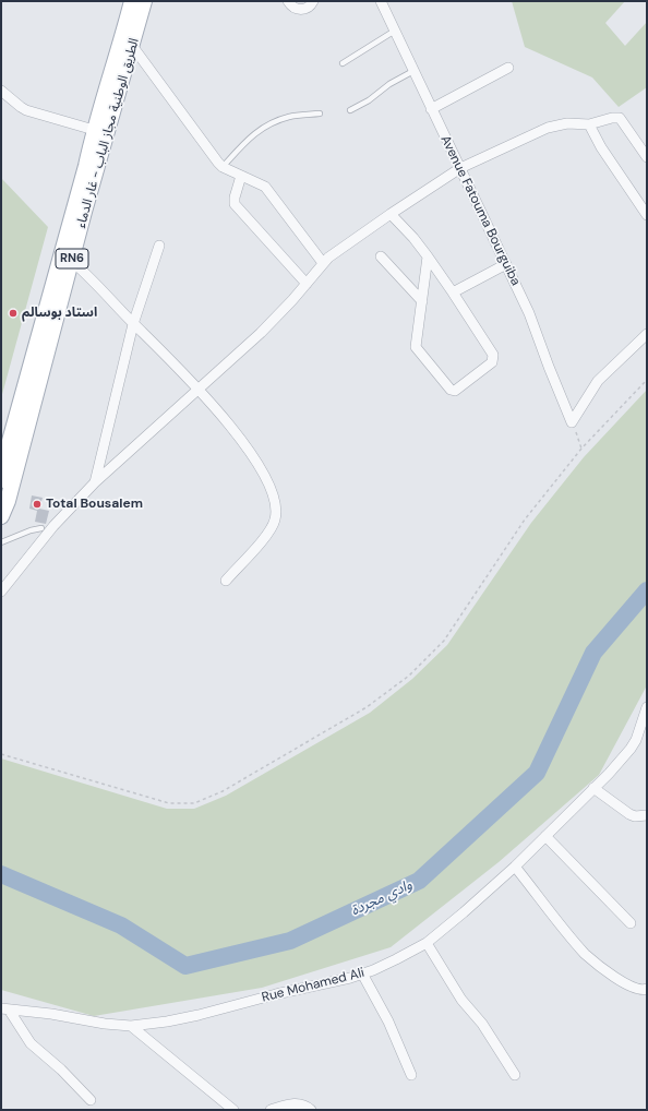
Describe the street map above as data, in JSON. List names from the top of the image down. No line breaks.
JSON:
{"streets":{"main road":["الطريق الوطنية مجاز الباب - غار الدماء","RN6"],"street":["Avenue Fatouma Bourguiba","Rue Mohamed Ali"]},"water":["وادي مجردة"],"places":["استاد بوسالم","Total Bousalem"]}
